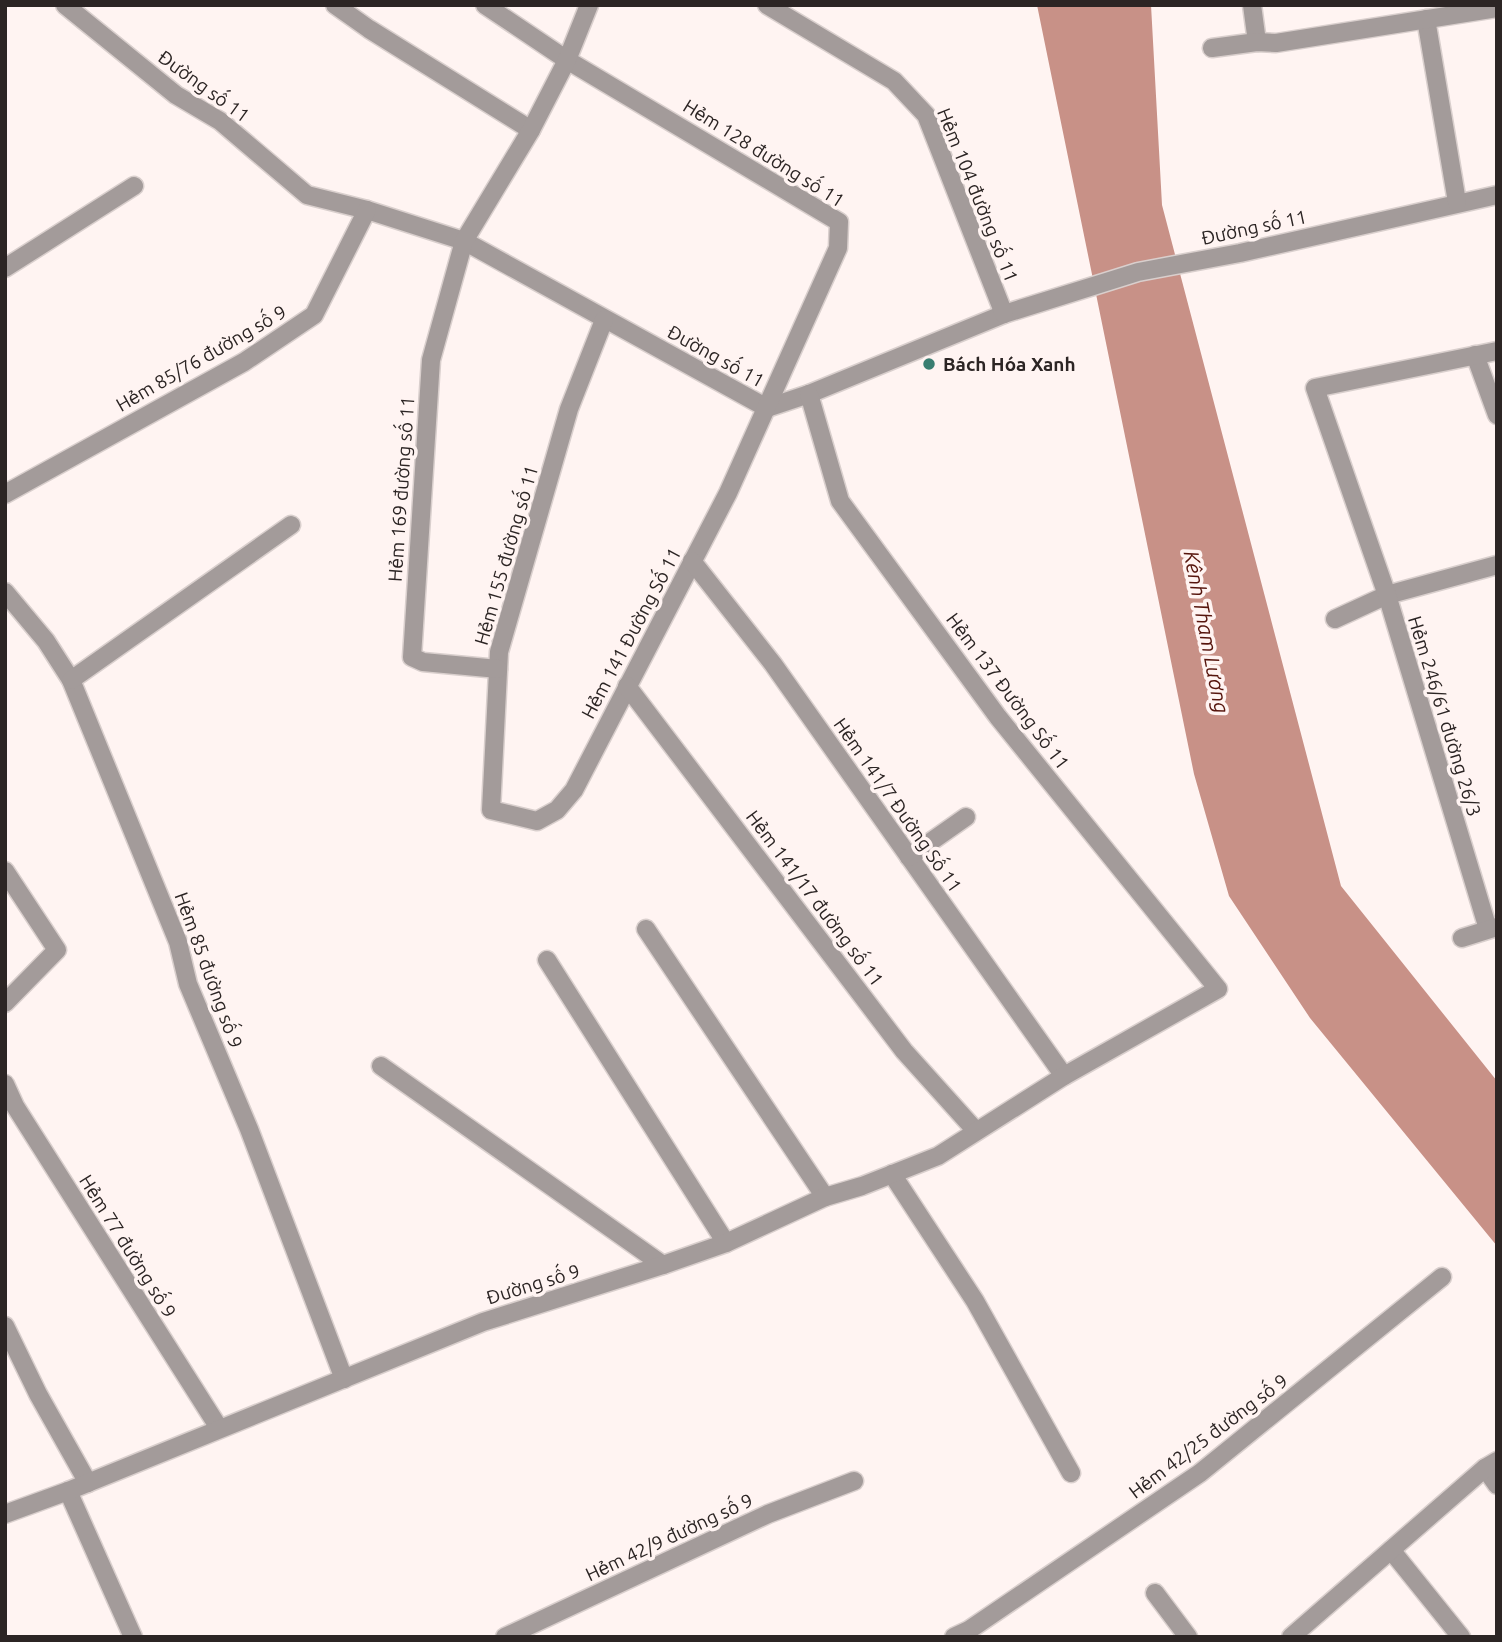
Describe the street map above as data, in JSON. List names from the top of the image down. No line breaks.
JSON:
{"streets":{"street":["Đường số 11","Hẻm 128 đường số 11","Hẻm 104 đường số 11","Hẻm 85/76 đường số 9","Hẻm 169 đường số 11","Hẻm 155 đường số 11","Hẻm 141 Đường Số 11","Hẻm 137 Đường Số 11","Hẻm 246/61 đường 26/3","Hẻm 141/7 Đường Số 11","Hẻm 141/17 đường số 11","Hẻm 85 đường số 9","Hẻm 77 đường số 9","Đường số 9","Hẻm 42/25 đường số 9","Hẻm 42/9 đường số 9"]},"crossings":[["Đường số 11","Hẻm 128 đường số 11"],["Đường số 11","Hẻm 104 đường số 11"],["Đường số 11","Hẻm 85/76 đường số 9"],["Đường số 11","Hẻm 169 đường số 11"],["Đường số 11","Hẻm 155 đường số 11"],["Đường số 11","Hẻm 141 Đường Số 11"],["Đường số 11","Hẻm 137 Đường Số 11"],["Hẻm 128 đường số 11","Hẻm 141 Đường Số 11"],["Hẻm 169 đường số 11","Hẻm 155 đường số 11"],["Hẻm 155 đường số 11","Hẻm 141 Đường Số 11"],["Hẻm 141 Đường Số 11","Hẻm 141/7 Đường Số 11"],["Hẻm 141 Đường Số 11","Hẻm 141/17 đường số 11"],["Hẻm 137 Đường Số 11","Đường số 9"],["Hẻm 141/7 Đường Số 11","Đường số 9"],["Hẻm 141/17 đường số 11","Đường số 9"],["Hẻm 85 đường số 9","Đường số 9"],["Hẻm 77 đường số 9","Đường số 9"]],"water":["Kênh Tham Lương"],"places":["Bách Hóa Xanh"]}
